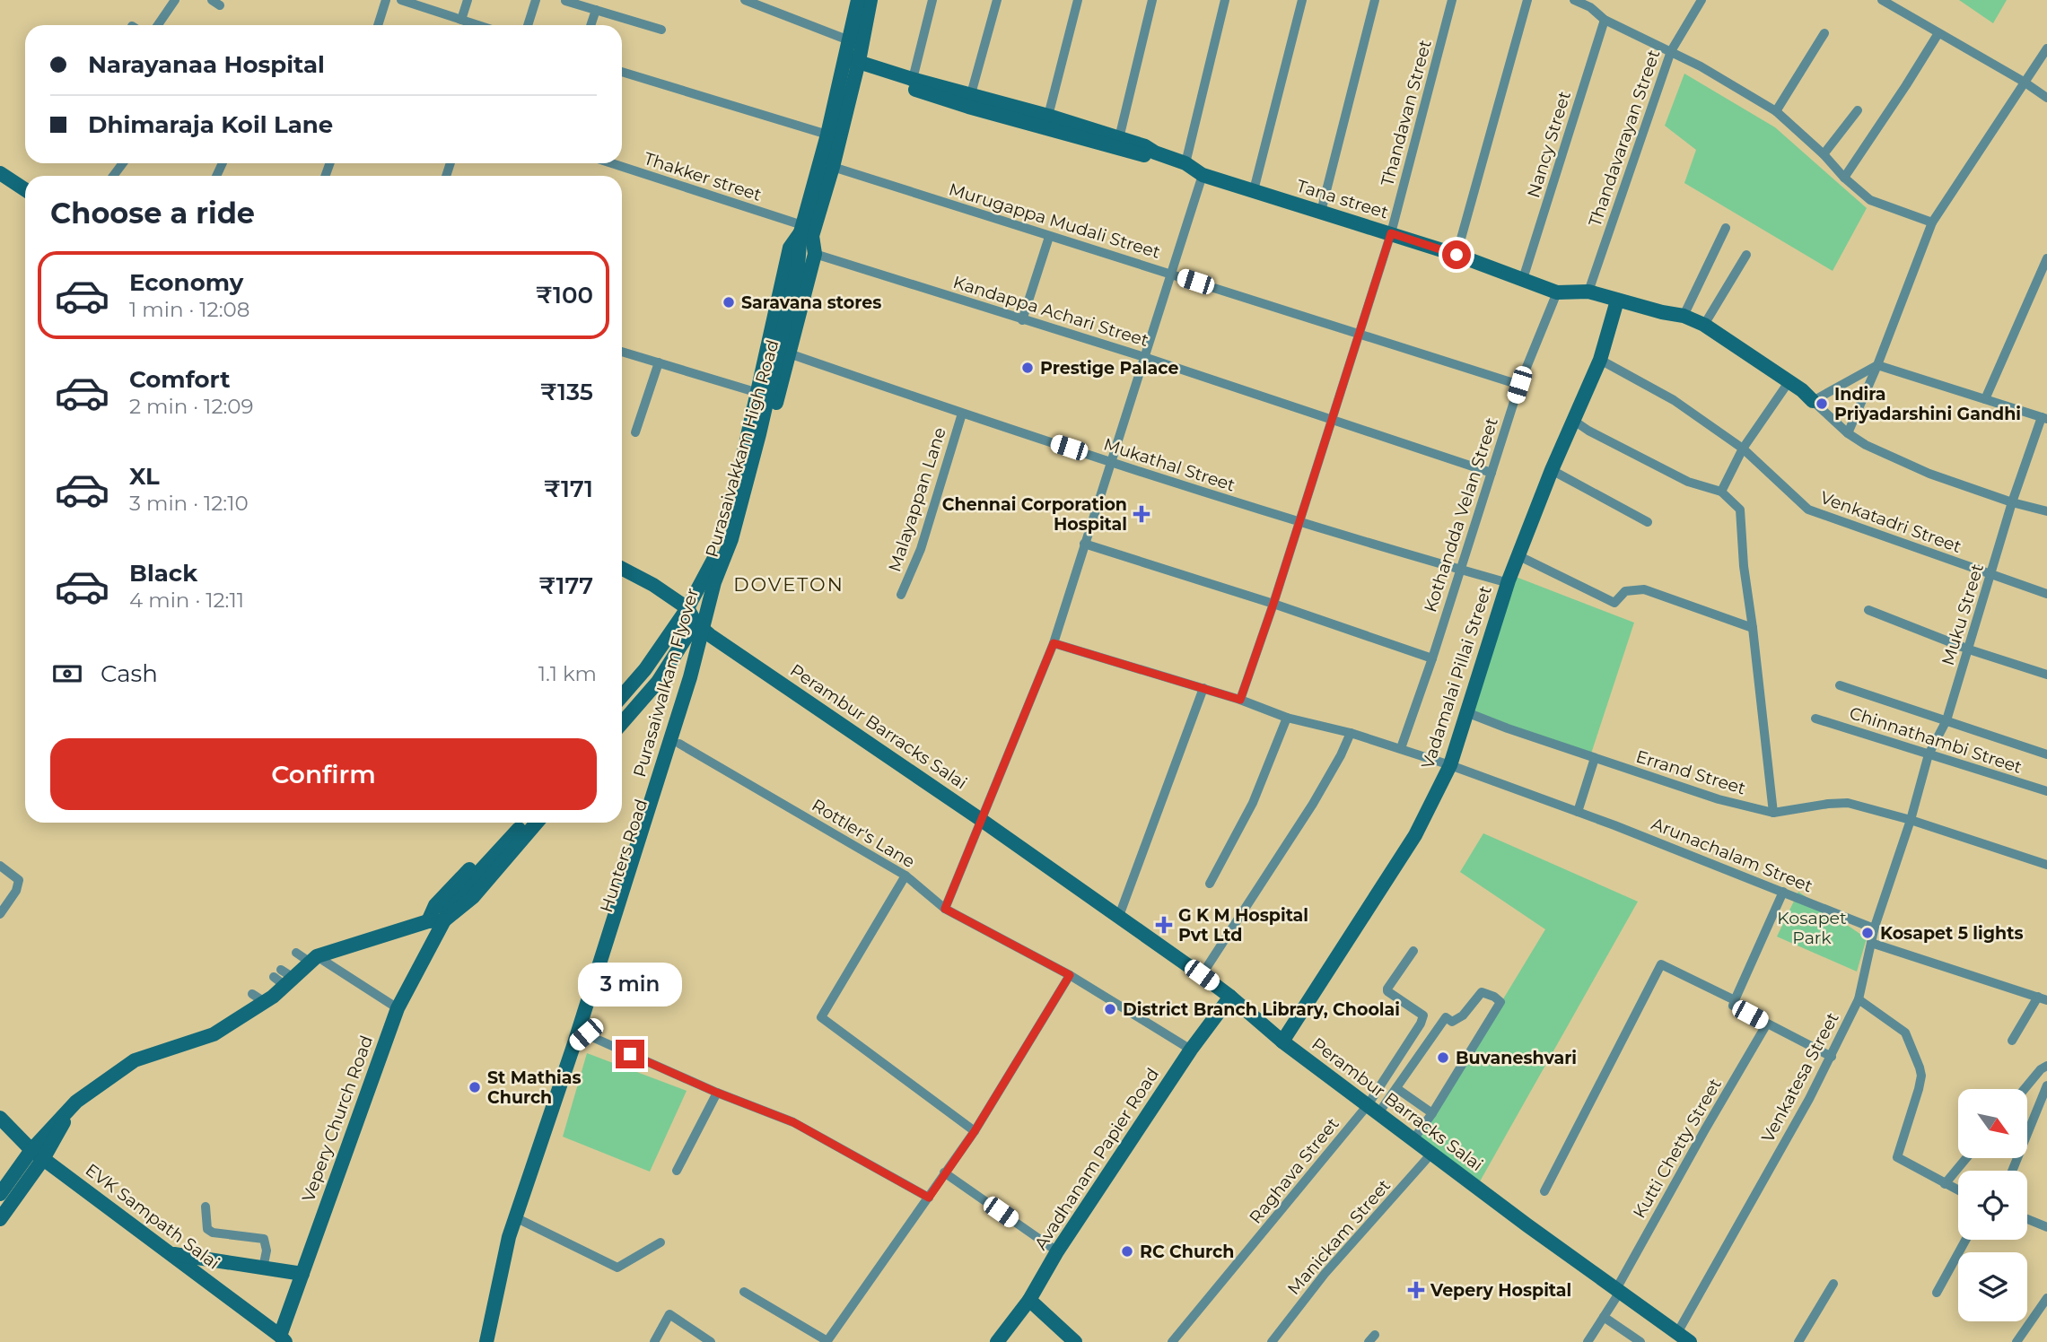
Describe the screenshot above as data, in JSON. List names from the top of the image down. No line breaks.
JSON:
{"streets":{"street":["Thandavan Street","Thandavarayan Street","Nancy Street","Thakker street","Tana street","Murugappa Mudali Street","Kandappa Achari Street","Purasaivakkam High Road","Mukathal Street","Malayappan Lane","Kothandda Velan Street","Venkatadri Street","Muku Street","Vadamalai Pillai Street","Purasaiwalkam Flyover","Perambur Barracks Salai","Chinnathambi Street","Errand Street","Rottler's Lane","Arunachalam Street","Hunters Road","Venkatesa Street","Vepery Church Road","Kutti Chetty Street","Avadhanam Papier Road","Raghava Street","EVK Sampath Salai","Manickam Street"]},"crossings":[["Thandavan Street","Tana street"],["Thandavan Street","Murugappa Mudali Street"],["Thandavan Street","Kandappa Achari Street"],["Thandavan Street","Mukathal Street"],["Thandavan Street","Arunachalam Street"],["Thandavarayan Street","Tana street"],["Nancy Street","Tana street"],["Thakker street","Purasaivakkam High Road"],["Thakker street","Purasaiwalkam Flyover"],["Tana street","Kothandda Velan Street"],["Tana street","Vadamalai Pillai Street"],["Murugappa Mudali Street","Kothandda Velan Street"],["Kandappa Achari Street","Purasaivakkam High Road"],["Kandappa Achari Street","Kothandda Velan Street"],["Purasaivakkam High Road","Mukathal Street"],["Purasaivakkam High Road","Purasaiwalkam Flyover"],["Purasaivakkam High Road","Perambur Barracks Salai"],["Purasaivakkam High Road","Hunters Road"],["Mukathal Street","Malayappan Lane"],["Mukathal Street","Kothandda Velan Street"],["Mukathal Street","Vadamalai Pillai Street"],["Kothandda Velan Street","Arunachalam Street"],["Venkatadri Street","Muku Street"],["Venkatadri Street","Vadamalai Pillai Street"],["Muku Street","Chinnathambi Street"],["Muku Street","Errand Street"],["Muku Street","Venkatesa Street"],["Vadamalai Pillai Street","Perambur Barracks Salai"],["Vadamalai Pillai Street","Errand Street"],["Vadamalai Pillai Street","Arunachalam Street"],["Purasaiwalkam Flyover","Hunters Road"],["Perambur Barracks Salai","Hunters Road"],["Perambur Barracks Salai","Venkatesa Street"],["Perambur Barracks Salai","Kutti Chetty Street"],["Perambur Barracks Salai","Avadhanam Papier Road"],["Perambur Barracks Salai","Raghava Street"],["Perambur Barracks Salai","Manickam Street"],["Errand Street","Venkatesa Street"],["Rottler's Lane","Hunters Road"],["Rottler's Lane","Avadhanam Papier Road"],["Arunachalam Street","Venkatesa Street"],["Vepery Church Road","EVK Sampath Salai"]],"districts":["DOVETON"],"parks":["Kosapet Park"],"places":{"other":["Saravana stores","Prestige Palace","Indira Priyadarshini Gandhi","Kosapet 5 lights","District Branch Library, Choolai","Buvaneshvari","St Mathias Church","RC Church"],"health":["Chennai Corporation Hospital","G K M Hospital Pvt Ltd","Vepery Hospital"]},"north":"bottom right","page":{"banner":["Narayanaa Hospital","Dhimaraja Koil Lane"],"heading":"Choose a ride","list":[{"name":"Economy","note":"1 min · 12:08","value":"₹100"},{"name":"Comfort","note":"2 min · 12:09","value":"₹135"},{"name":"XL","note":"3 min · 12:10","value":"₹171"},{"name":"Black","note":"4 min · 12:11","value":"₹177"}],"pay":["Cash","1.1 km"],"buttons":"Confirm","bubble":"3 min"}}
